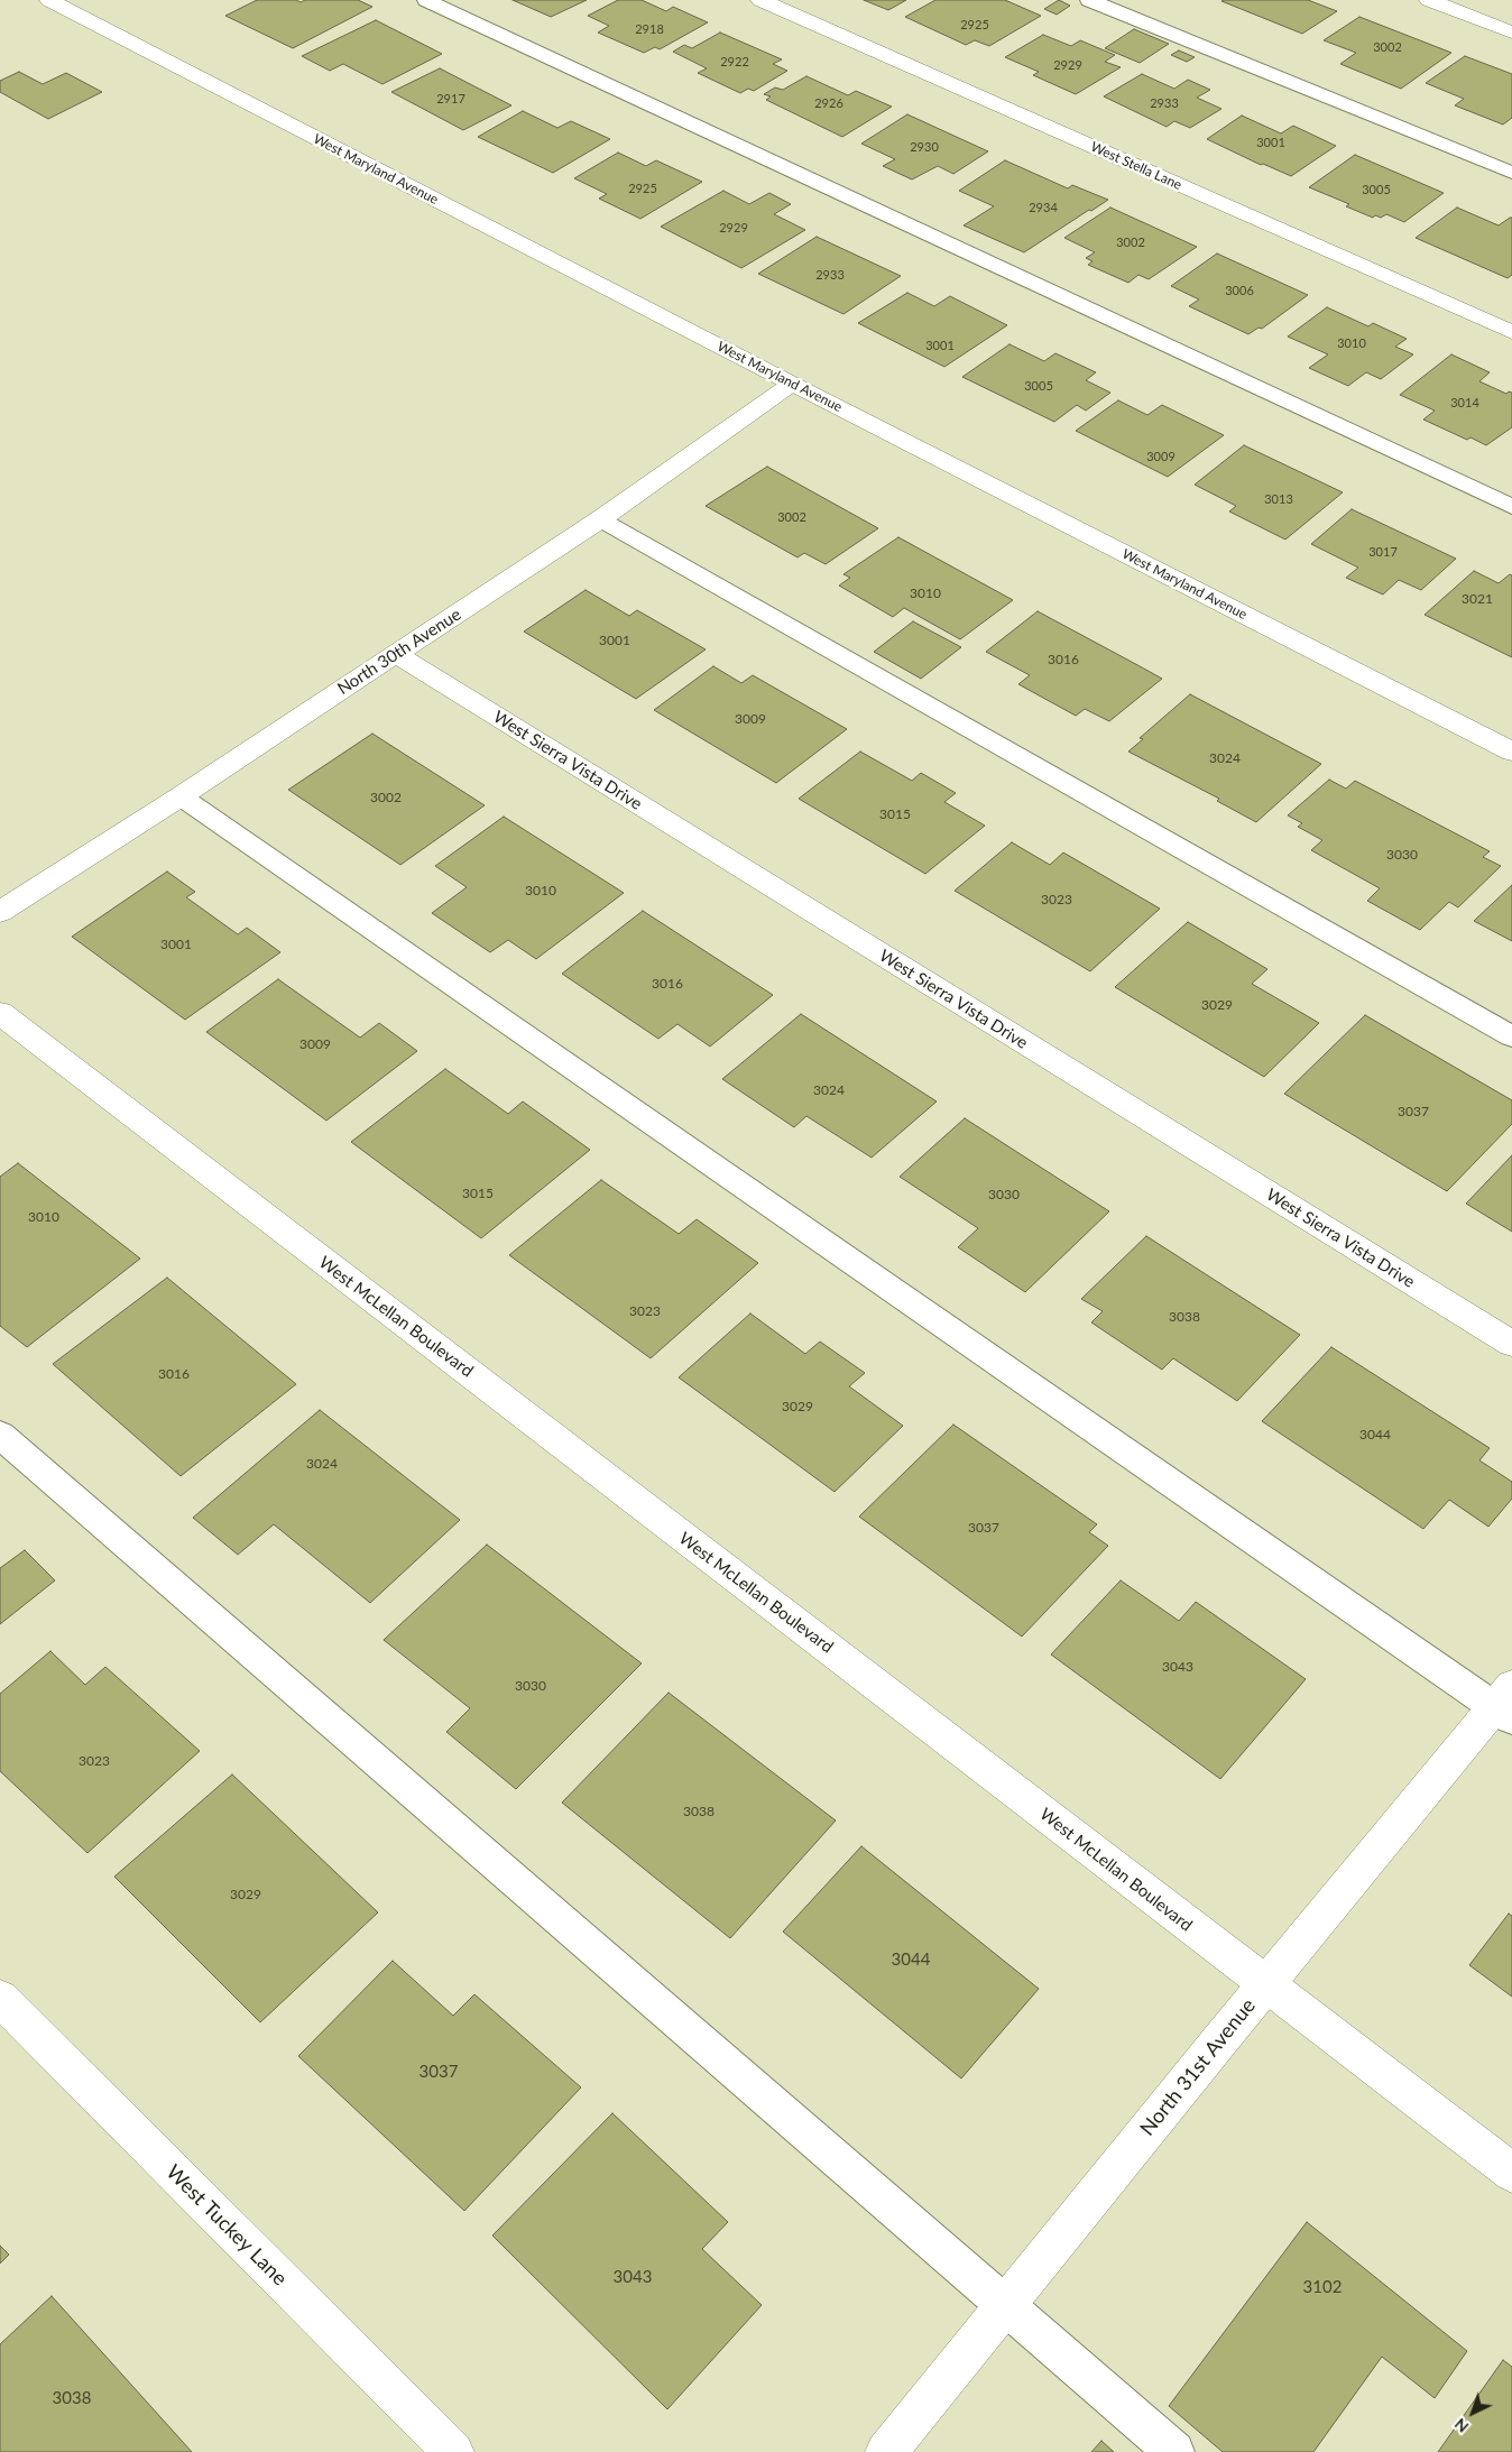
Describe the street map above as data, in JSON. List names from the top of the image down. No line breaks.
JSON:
{"streets":{"street":["West Stella Lane","West Maryland Avenue","North 30th Avenue","West Sierra Vista Drive","West McLellan Boulevard","North 31st Avenue","West Tuckey Lane"]},"crossings":[["West Maryland Avenue","North 30th Avenue"],["North 30th Avenue","West Sierra Vista Drive"],["West McLellan Boulevard","North 31st Avenue"]],"house_numbers":["2925","2918","3002","2922","2929","2917","2926","2933","3001","2930","2925","3005","2934","2929","3002","2933","3006","3010","3001","3005","3014","3009","3013","3002","3017","3010","3021","3001","3016","3009","3024","3002","3015","3030","3010","3023","3001","3016","3029","3009","3024","3037","3015","3030","3010","3023","3038","3016","3029","3044","3024","3037","3043","3030","3023","3038","3029","3044","3037","3043","3102","3038"],"north":"bottom left"}
